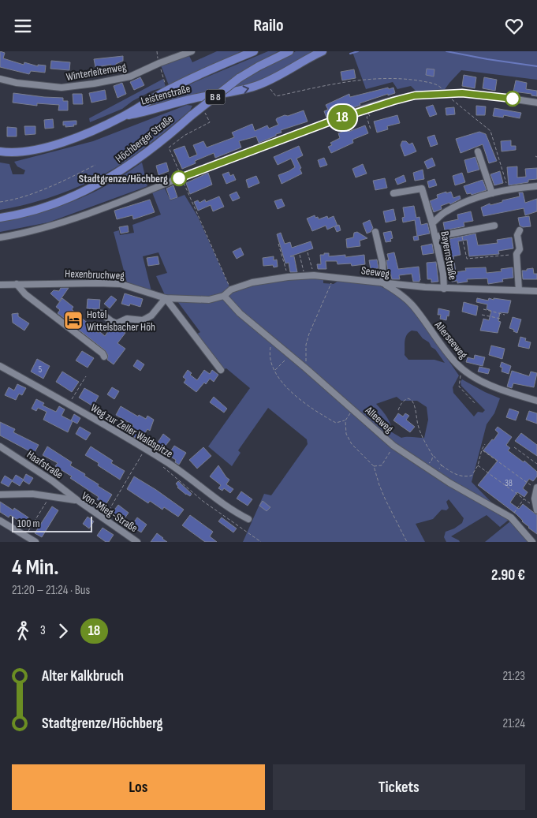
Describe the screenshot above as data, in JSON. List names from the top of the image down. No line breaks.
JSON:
{"streets":{"main road":["Leistenstraße","B 8","Höchberger Straße"],"street":["Winterleitenweg","Bayernstraße","Seeweg","Hexenbruchweg","Allerseeweg","Alleeweg","Weg zur Zeller Waldspitze","Haafstraße","Von-Mieg-Straße"]},"crossings":[["Bayernstraße","Seeweg"],["Seeweg","Allerseeweg"],["Hexenbruchweg","Alleeweg"],["Haafstraße","Von-Mieg-Straße"]],"places":{"other":["Stadtgrenze/Höchberg"],"hotel":["Hotel Wittelsbacher Höh"]},"lines":["bus line 18"],"house_numbers":["5","38"],"scale_bar":"100 m","page":{"header":"Railo","on_map":"18","scale":"100 m","heading":["4 Min.","21:20 – 21:24 · Bus","2.90 €"],"legs":["3","18"],"list":[{"name":"Alter Kalkbruch","value":"21:23"},{"name":"Stadtgrenze/Höchberg","value":"21:24"}],"buttons":["Los","Tickets"]}}
